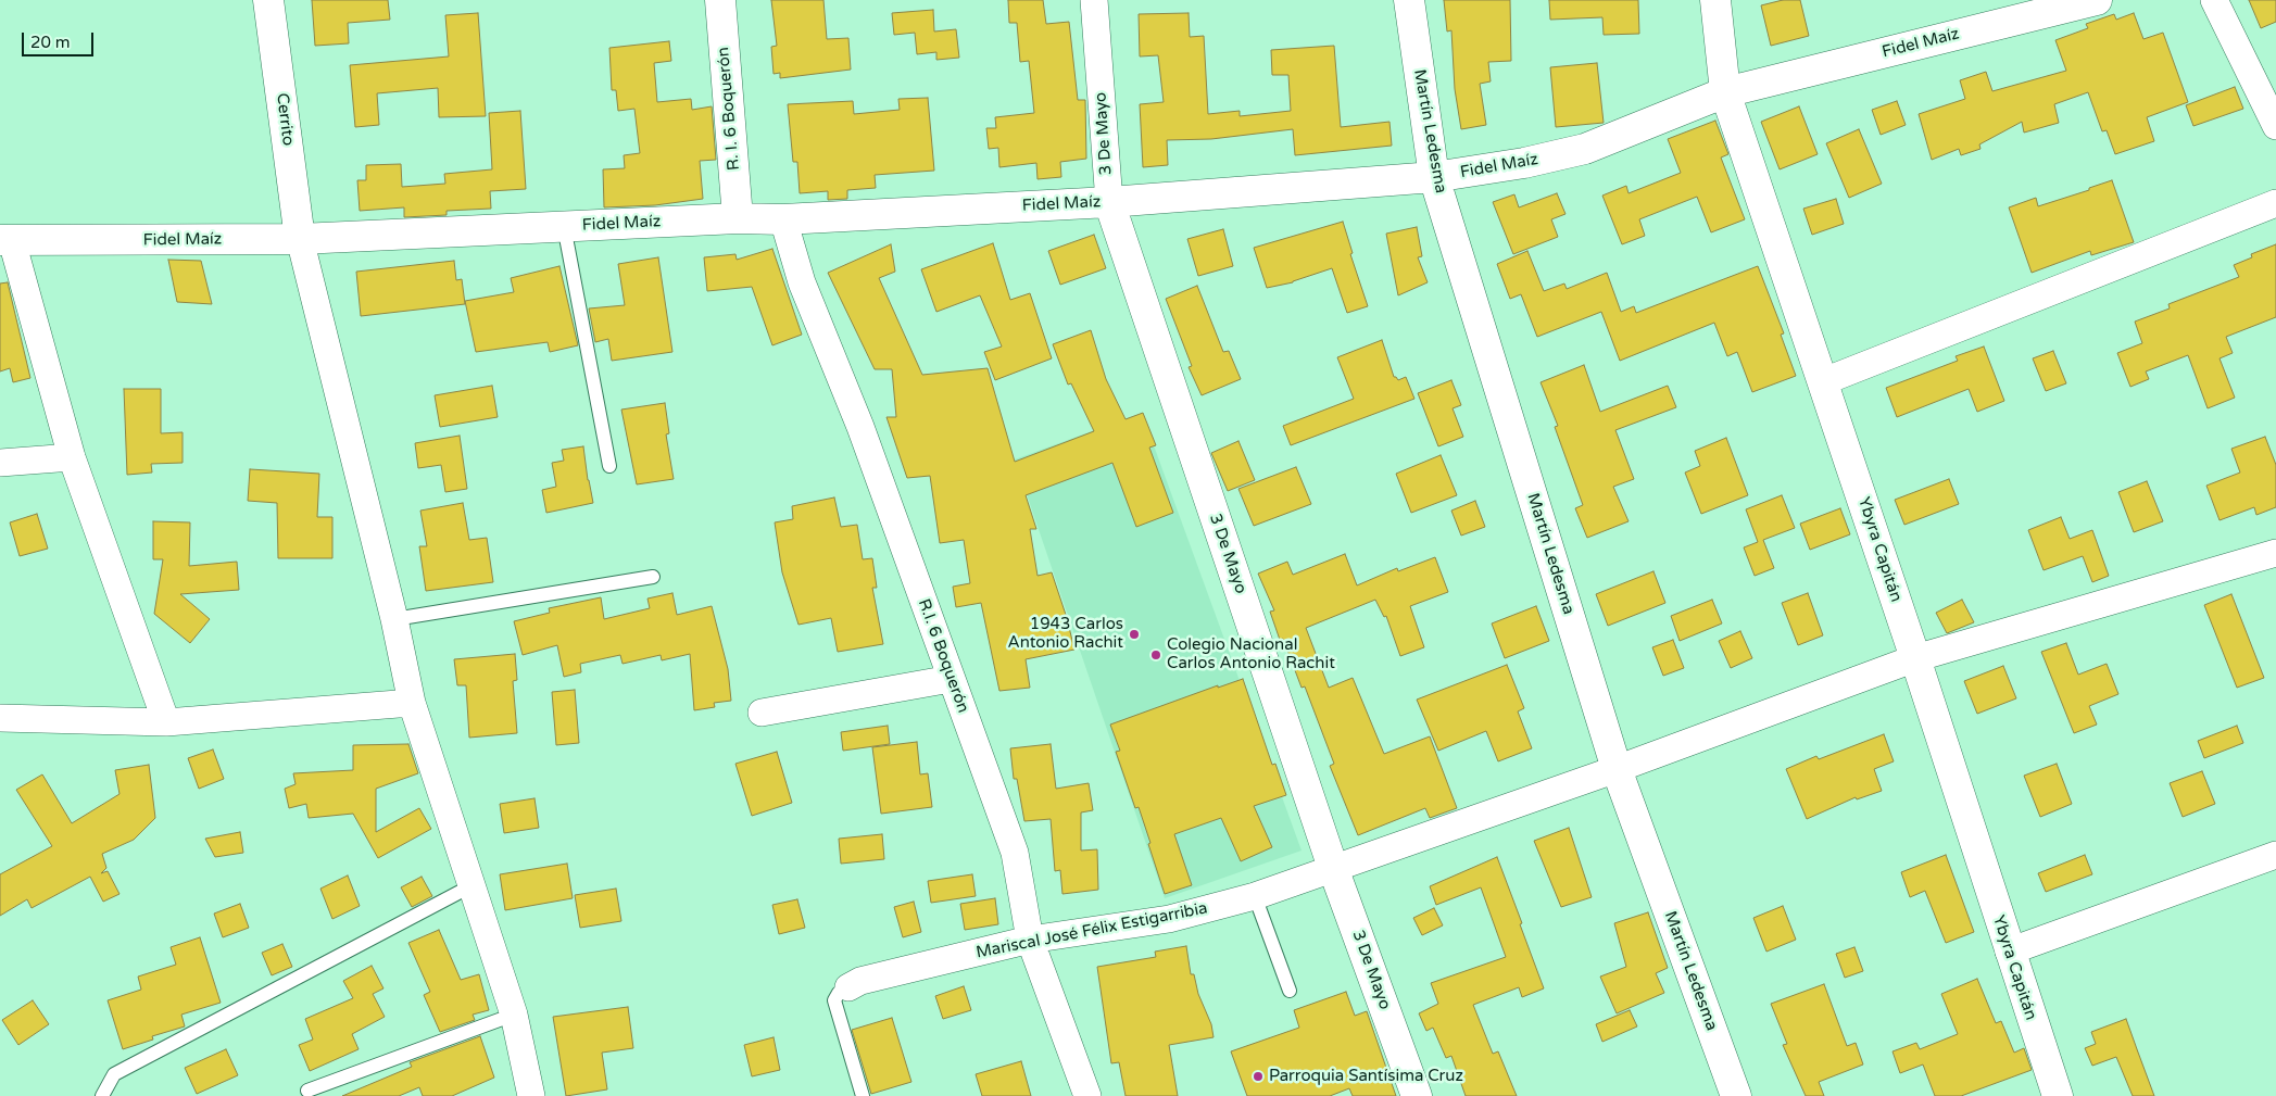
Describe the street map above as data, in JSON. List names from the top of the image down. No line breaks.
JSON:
{"streets":{"street":["Fidel Maíz","R. I. 6 Boquerón","Cerrito","Martín Ledesma","3 De Mayo","Ybyra Capitán","R.I. 6 Boquerón","Mariscal José Félix Estigarribia"]},"crossings":[["Fidel Maíz","R. I. 6 Boquerón"],["Fidel Maíz","Cerrito"],["Fidel Maíz","Martín Ledesma"],["Fidel Maíz","3 De Mayo"],["Fidel Maíz","Ybyra Capitán"],["Fidel Maíz","R.I. 6 Boquerón"],["Martín Ledesma","Mariscal José Félix Estigarribia"],["3 De Mayo","Mariscal José Félix Estigarribia"],["Ybyra Capitán","Mariscal José Félix Estigarribia"],["R.I. 6 Boquerón","Mariscal José Félix Estigarribia"]],"places":["1943 Carlos Antonio Rachit","Colegio Nacional Carlos Antonio Rachit","Parroquia Santísima Cruz"],"scale_bar":"20 m"}
